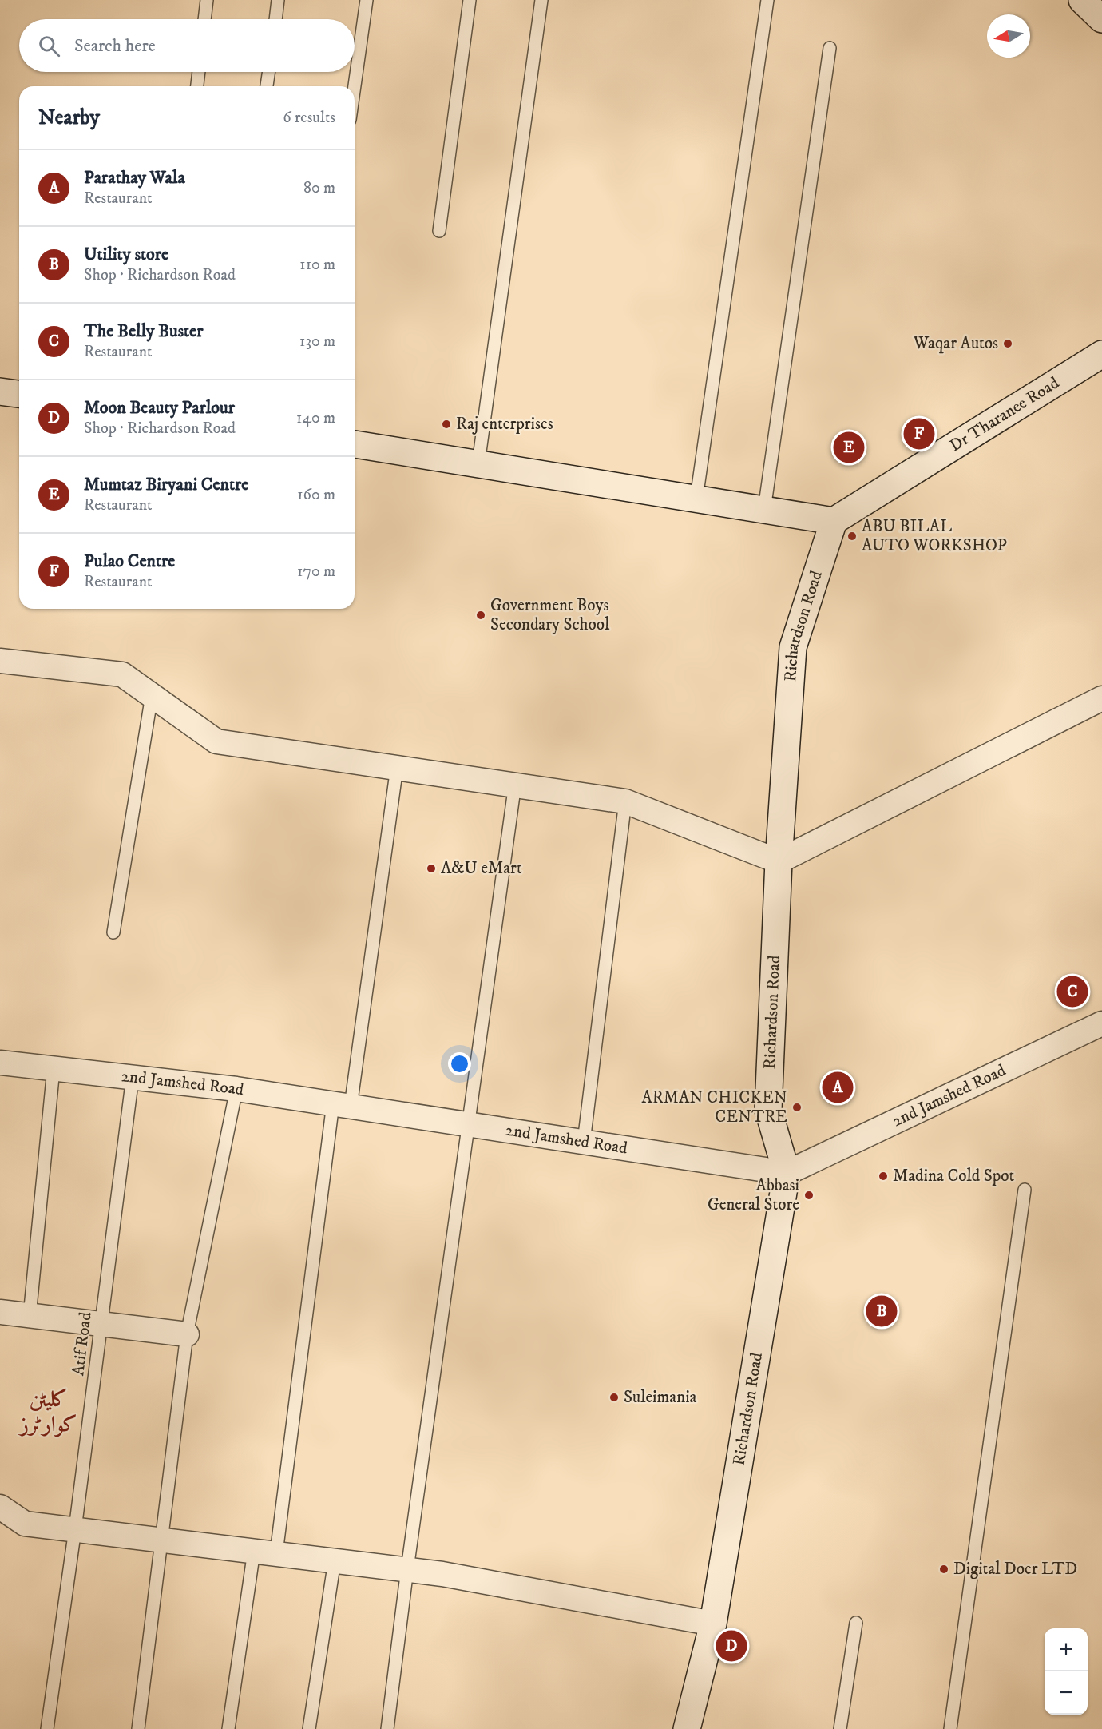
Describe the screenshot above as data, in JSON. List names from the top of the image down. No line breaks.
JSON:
{"streets":{"street":["Dr Tharanee Road","Richardson Road","2nd Jamshed Road"],"lane":["Atif Road"]},"crossings":[["Dr Tharanee Road","Richardson Road"],["Richardson Road","2nd Jamshed Road"],["2nd Jamshed Road","Atif Road"]],"districts":["کلیٹن کوارٹرز"],"places":["Waqar Autos","Raj enterprises","ABU BILAL AUTO WORKSHOP","Government Boys Secondary School","A&U eMart","ARMAN CHICKEN CENTRE","Madina Cold Spot","Abbasi General Store","Suleimania","Digital Doer LTD"],"north":"left","page":{"search":"Search here","heading":["Nearby","6 results"],"list":[{"mark":"A","name":"Parathay Wala","note":"Restaurant","value":"80 m"},{"mark":"B","name":"Utility store","note":"Shop · Richardson Road","value":"110 m"},{"mark":"C","name":"The Belly Buster","note":"Restaurant","value":"130 m"},{"mark":"D","name":"Moon Beauty Parlour","note":"Shop · Richardson Road","value":"140 m"},{"mark":"E","name":"Mumtaz Biryani Centre","note":"Restaurant","value":"160 m"},{"mark":"F","name":"Pulao Centre","note":"Restaurant","value":"170 m"}],"pins":["F","E","C","A","B","D"],"map_buttons":["+","−"]}}
